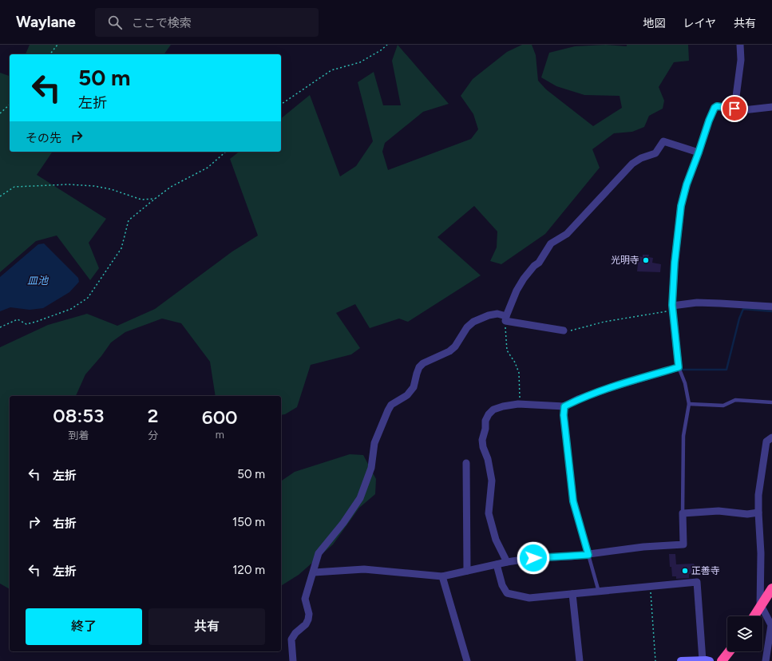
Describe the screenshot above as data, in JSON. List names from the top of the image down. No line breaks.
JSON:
{"water":["皿池"],"places":["光明寺","正善寺"],"page":{"header":"Waylane","search":"ここで検索","nav":["地図","レイヤ","共有"],"turn":["50 m","左折"],"then":"その先","eta":["08:53","到着","2","分","600","m"],"list":[{"name":"左折","value":"50 m"},{"name":"右折","value":"150 m"},{"name":"左折","value":"120 m"}],"buttons":["終了","共有"]}}
